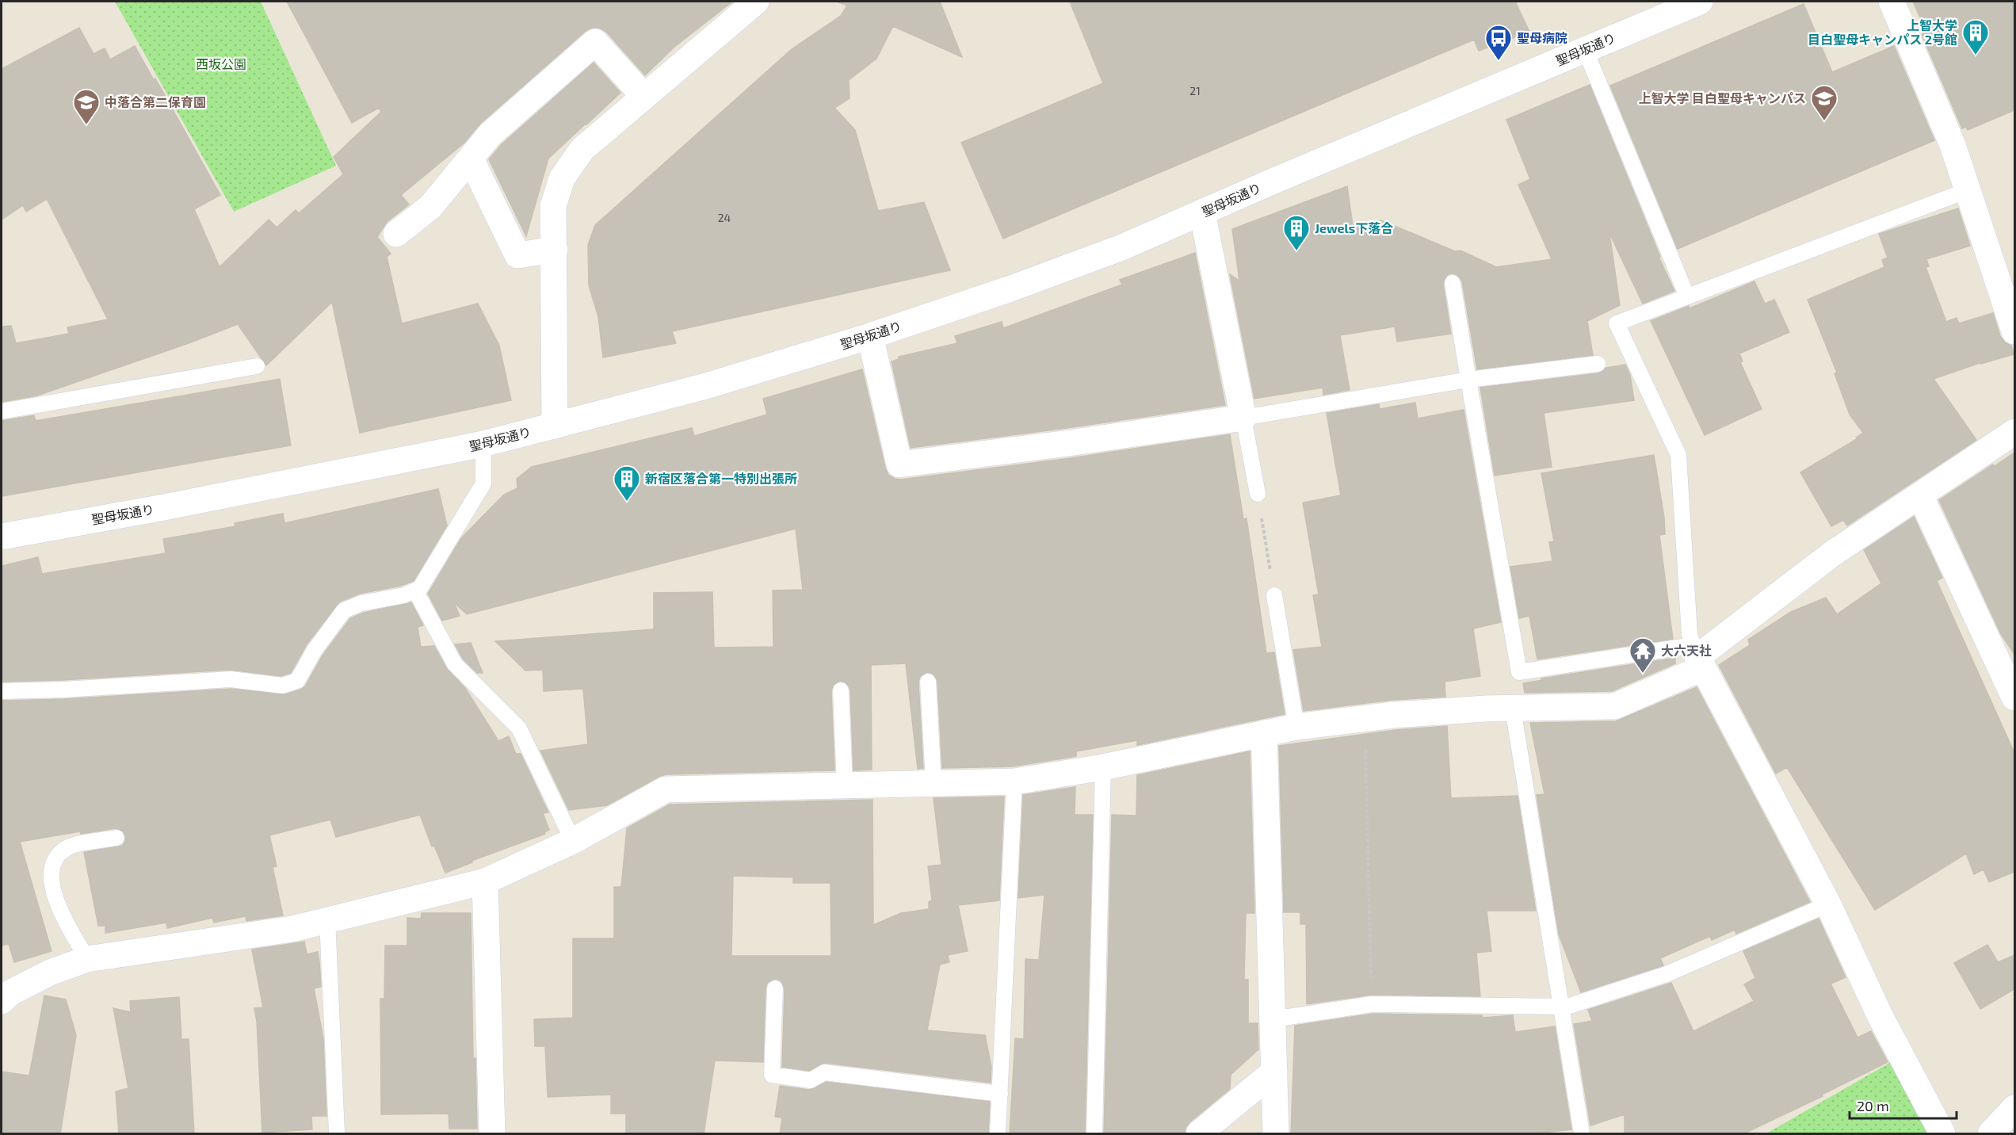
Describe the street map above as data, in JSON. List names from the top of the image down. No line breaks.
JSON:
{"streets":{"street":["聖母坂通り"]},"parks":["西坂公園"],"places":{"building":["上智大学 目白聖母キャンパス 2号館","Jewels下落合","新宿区落合第一特別出張所"],"bus stop":["聖母病院"],"school or university":["上智大学 目白聖母キャンパス","中落合第二保育園"],"temple":["大六天社"]},"house_numbers":["21","24"],"scale_bar":"20 m"}
